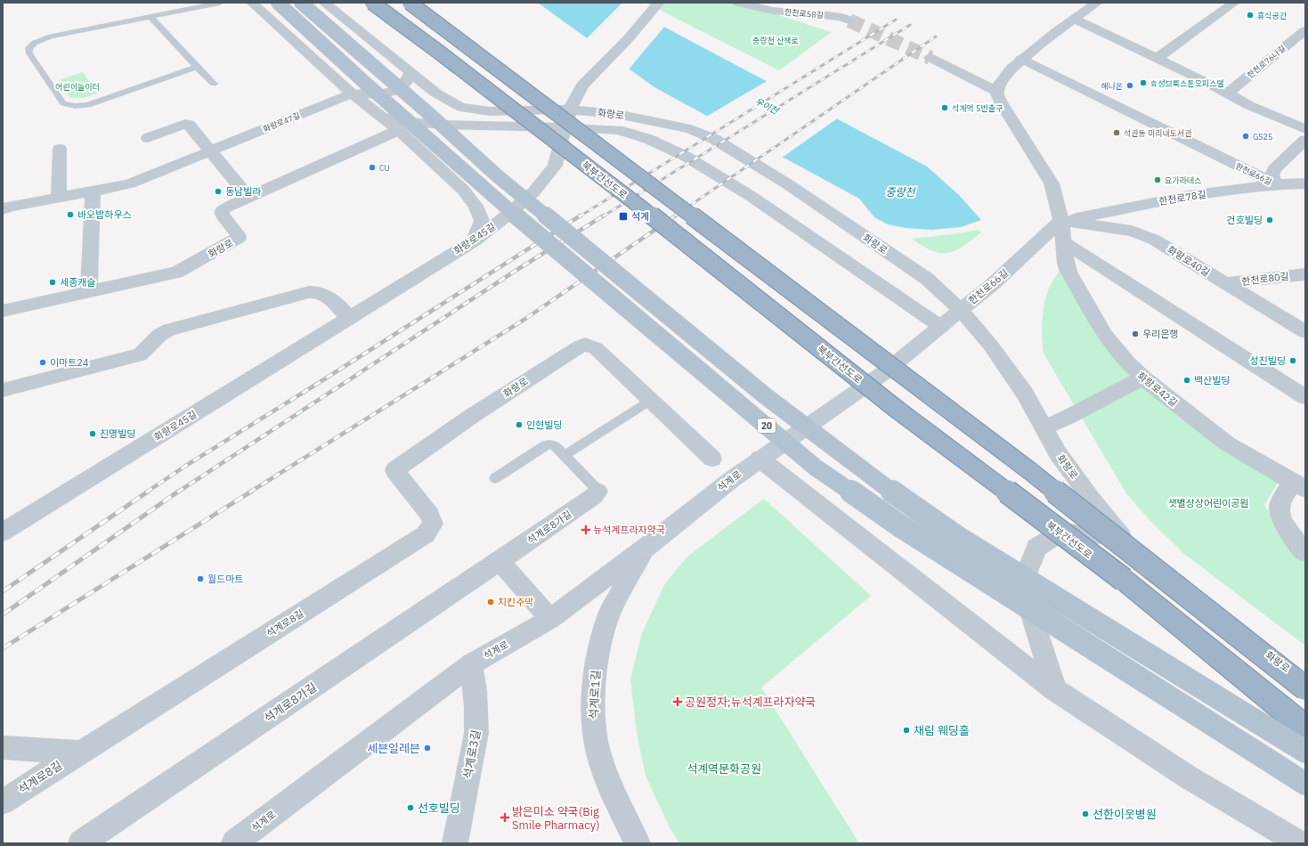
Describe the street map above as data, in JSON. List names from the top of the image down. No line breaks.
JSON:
{"streets":{"highway":["북부간선도로"],"main road":["한천로66길","20","석계로"],"street":["한천로58길","한천로76나길","화랑로","화랑로47길","한천로78길","화랑로45길","화랑로40길","한천로80길","화랑로42길","석계로8가길","석계로8길","석계로1길","석계로3길"]},"crossings":[["화랑로","화랑로47길"],["화랑로","한천로66길"],["화랑로","화랑로45길"],["화랑로","석계로8길"],["한천로66길","한천로78길"],["한천로66길","화랑로40길"],["한천로66길","화랑로42길"],["한천로66길","석계로"],["한천로78길","화랑로40길"],["한천로78길","화랑로42길"],["화랑로40길","한천로80길"],["화랑로40길","화랑로42길"],["석계로","석계로1길"],["석계로","석계로3길"]],"water":["우이천","중랑천"],"parks":["중랑천 산책로","어린이놀이터","샛별상상어린이공원","석계역문화공원"],"places":{"other":["휴식공간","효성브룩스톤오피스텔","해나온","석계역 5번출구","석관동 미리내도서관","GS25","CU","요가라테스","동남빌라","바오밥하우스","건호빌딩","세종캐슬","우리은행","성진빌딩","이마트24","백산빌딩","인현빌딩","진명빌딩","월드마트","치킨주막","채림 웨딩홀","세븐일레븐","선호빌딩","선한이웃병원"],"transit":["석계"],"health":["뉴석계프라자약국","공원정자;뉴석계프라자약국","밝은미소 약국(Big Smile Pharmacy)"]}}
